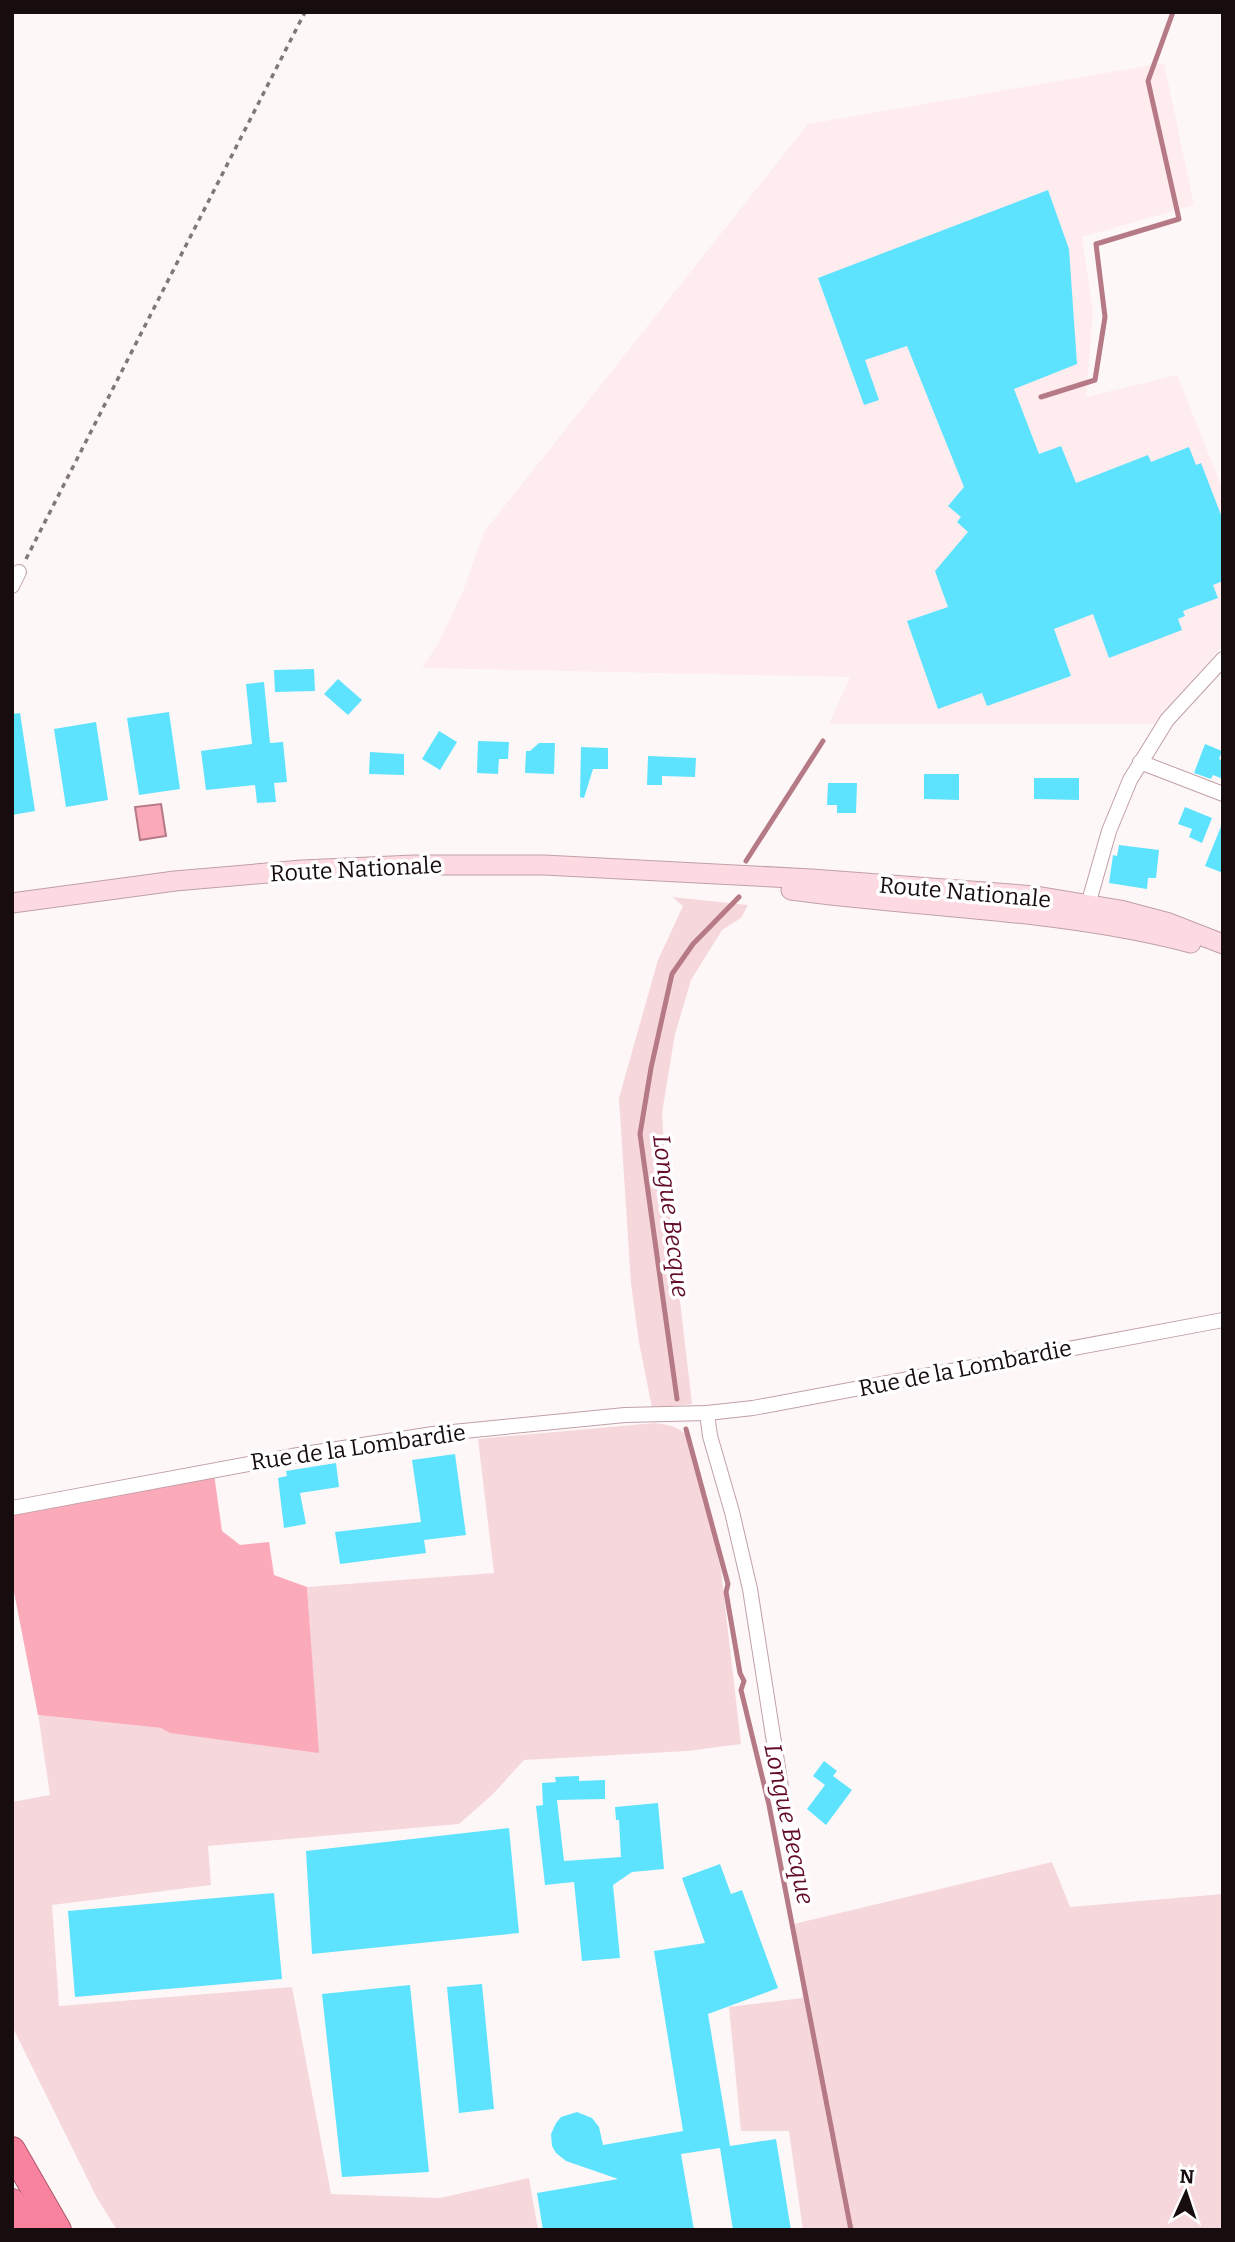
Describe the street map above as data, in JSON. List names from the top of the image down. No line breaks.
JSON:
{"streets":{"street":["Route Nationale","Rue de la Lombardie"]},"water":["Longue Becque"],"north":"top"}
